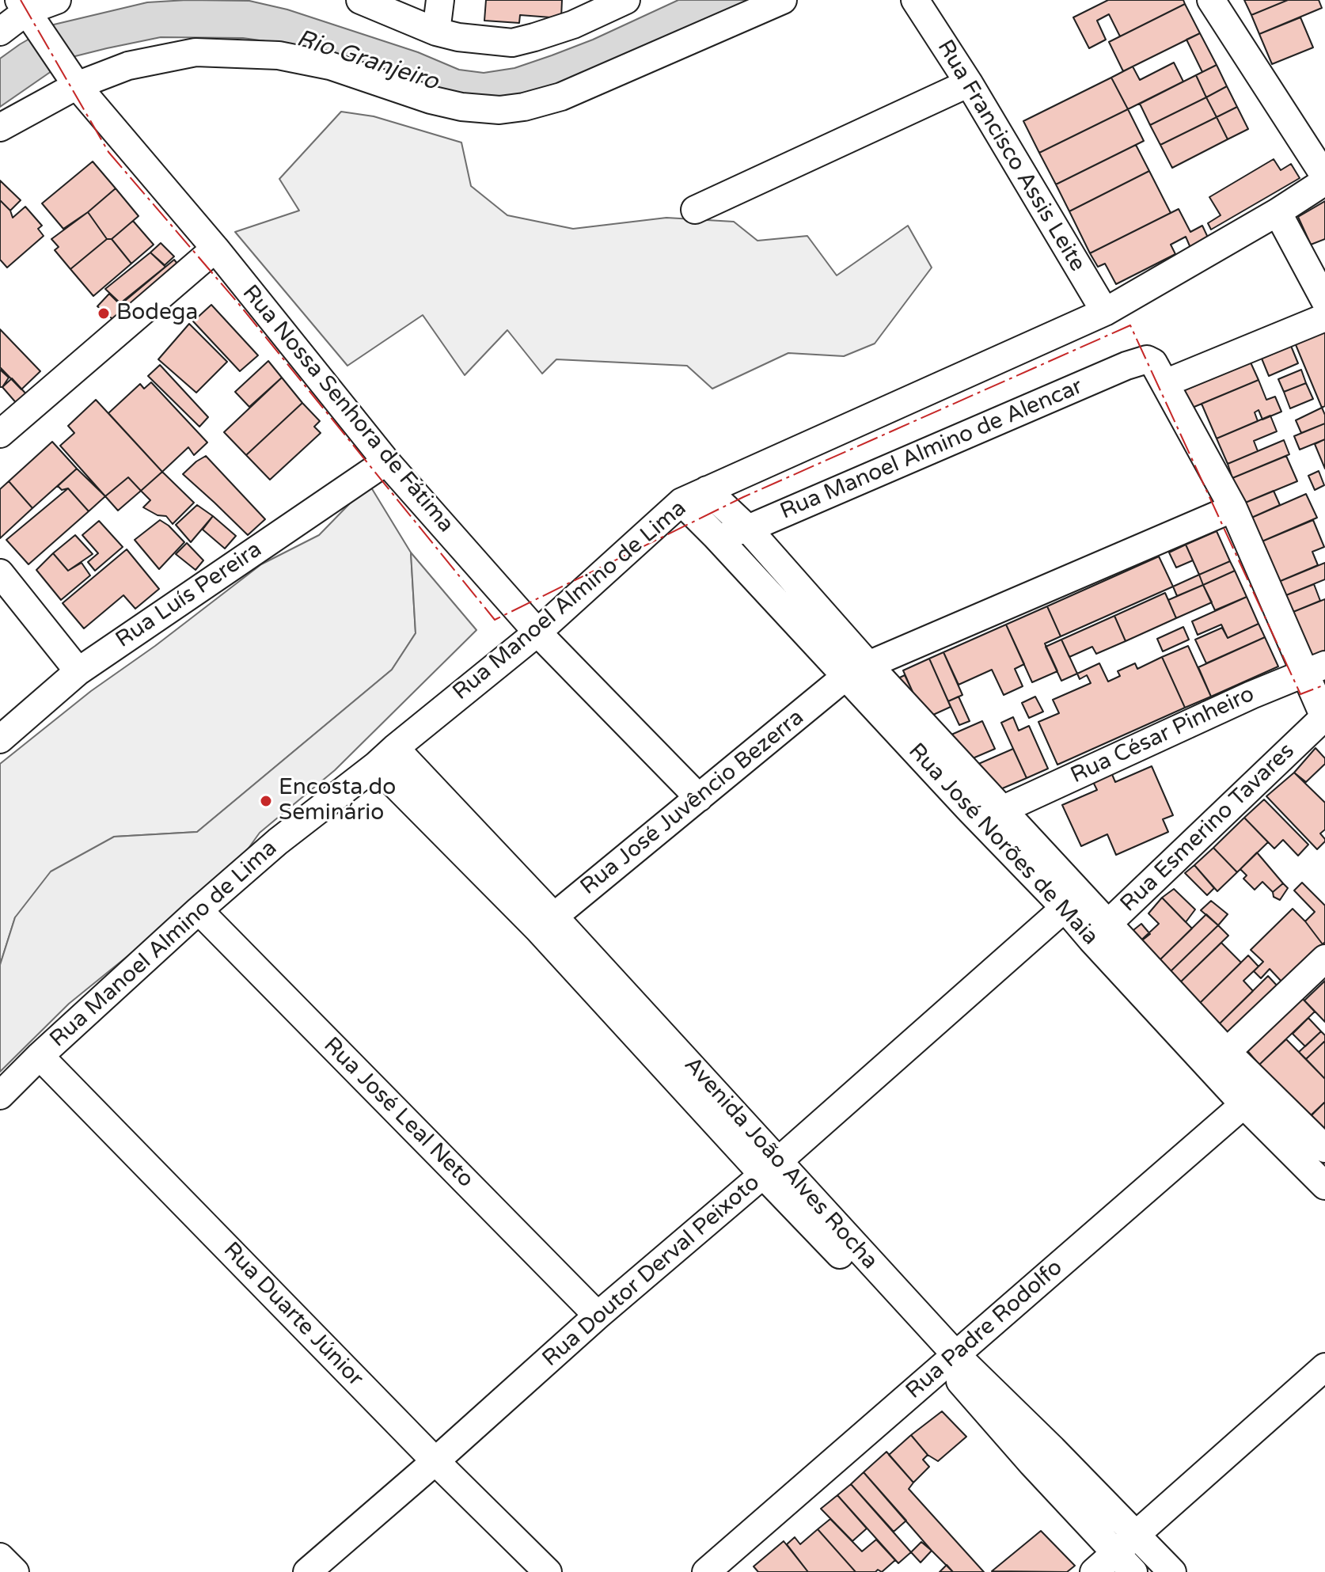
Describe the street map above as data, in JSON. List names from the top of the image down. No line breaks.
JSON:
{"streets":{"street":["Rua Francisco Assis Leite","Rua Nossa Senhora de Fátima","Rua Manoel Almino de Alencar","Rua Luís Pereira","Rua Manoel Almino de Lima","Rua César Pinheiro","Rua José Juvêncio Bezerra","Rua Esmerino Tavares","Rua José Norões de Maia","Rua José Leal Neto","Avenida João Alves Rocha","Rua Doutor Derval Peixoto","Rua Duarte Júnior","Rua Padre Rodolfo"]},"crossings":[["Rua Francisco Assis Leite","Rua Manoel Almino de Lima"],["Rua Nossa Senhora de Fátima","Rua Luís Pereira"],["Rua Nossa Senhora de Fátima","Rua Manoel Almino de Lima"],["Rua Nossa Senhora de Fátima","Rua José Juvêncio Bezerra"],["Rua Manoel Almino de Alencar","Rua José Norões de Maia"],["Rua Manoel Almino de Lima","Rua José Norões de Maia"],["Rua Manoel Almino de Lima","Rua José Leal Neto"],["Rua Manoel Almino de Lima","Avenida João Alves Rocha"],["Rua Manoel Almino de Lima","Rua Duarte Júnior"],["Rua César Pinheiro","Rua José Norões de Maia"],["Rua José Juvêncio Bezerra","Rua José Norões de Maia"],["Rua José Juvêncio Bezerra","Avenida João Alves Rocha"],["Rua Esmerino Tavares","Rua José Norões de Maia"],["Rua José Norões de Maia","Rua Doutor Derval Peixoto"],["Rua José Norões de Maia","Rua Padre Rodolfo"],["Rua José Leal Neto","Rua Doutor Derval Peixoto"],["Avenida João Alves Rocha","Rua Doutor Derval Peixoto"],["Avenida João Alves Rocha","Rua Padre Rodolfo"],["Rua Doutor Derval Peixoto","Rua Duarte Júnior"]],"water":["Rio Granjeiro"],"places":["Bodega","Encosta do Seminário"]}
